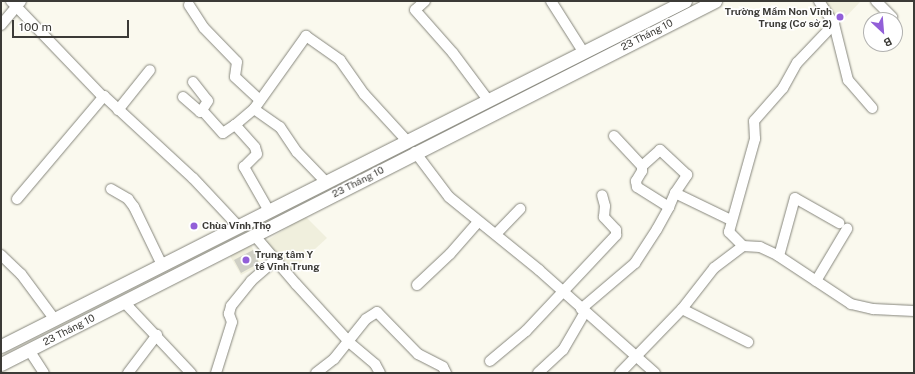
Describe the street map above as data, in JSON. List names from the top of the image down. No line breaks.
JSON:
{"streets":{"main road":["23 Tháng 10"]},"places":["Trường Mầm Non Vĩnh Trung (Cơ sở 2)","Chùa Vĩnh Thọ","Trung tâm Y tế Vĩnh Trung"],"scale_bar":"100 m","north":"bottom right"}
